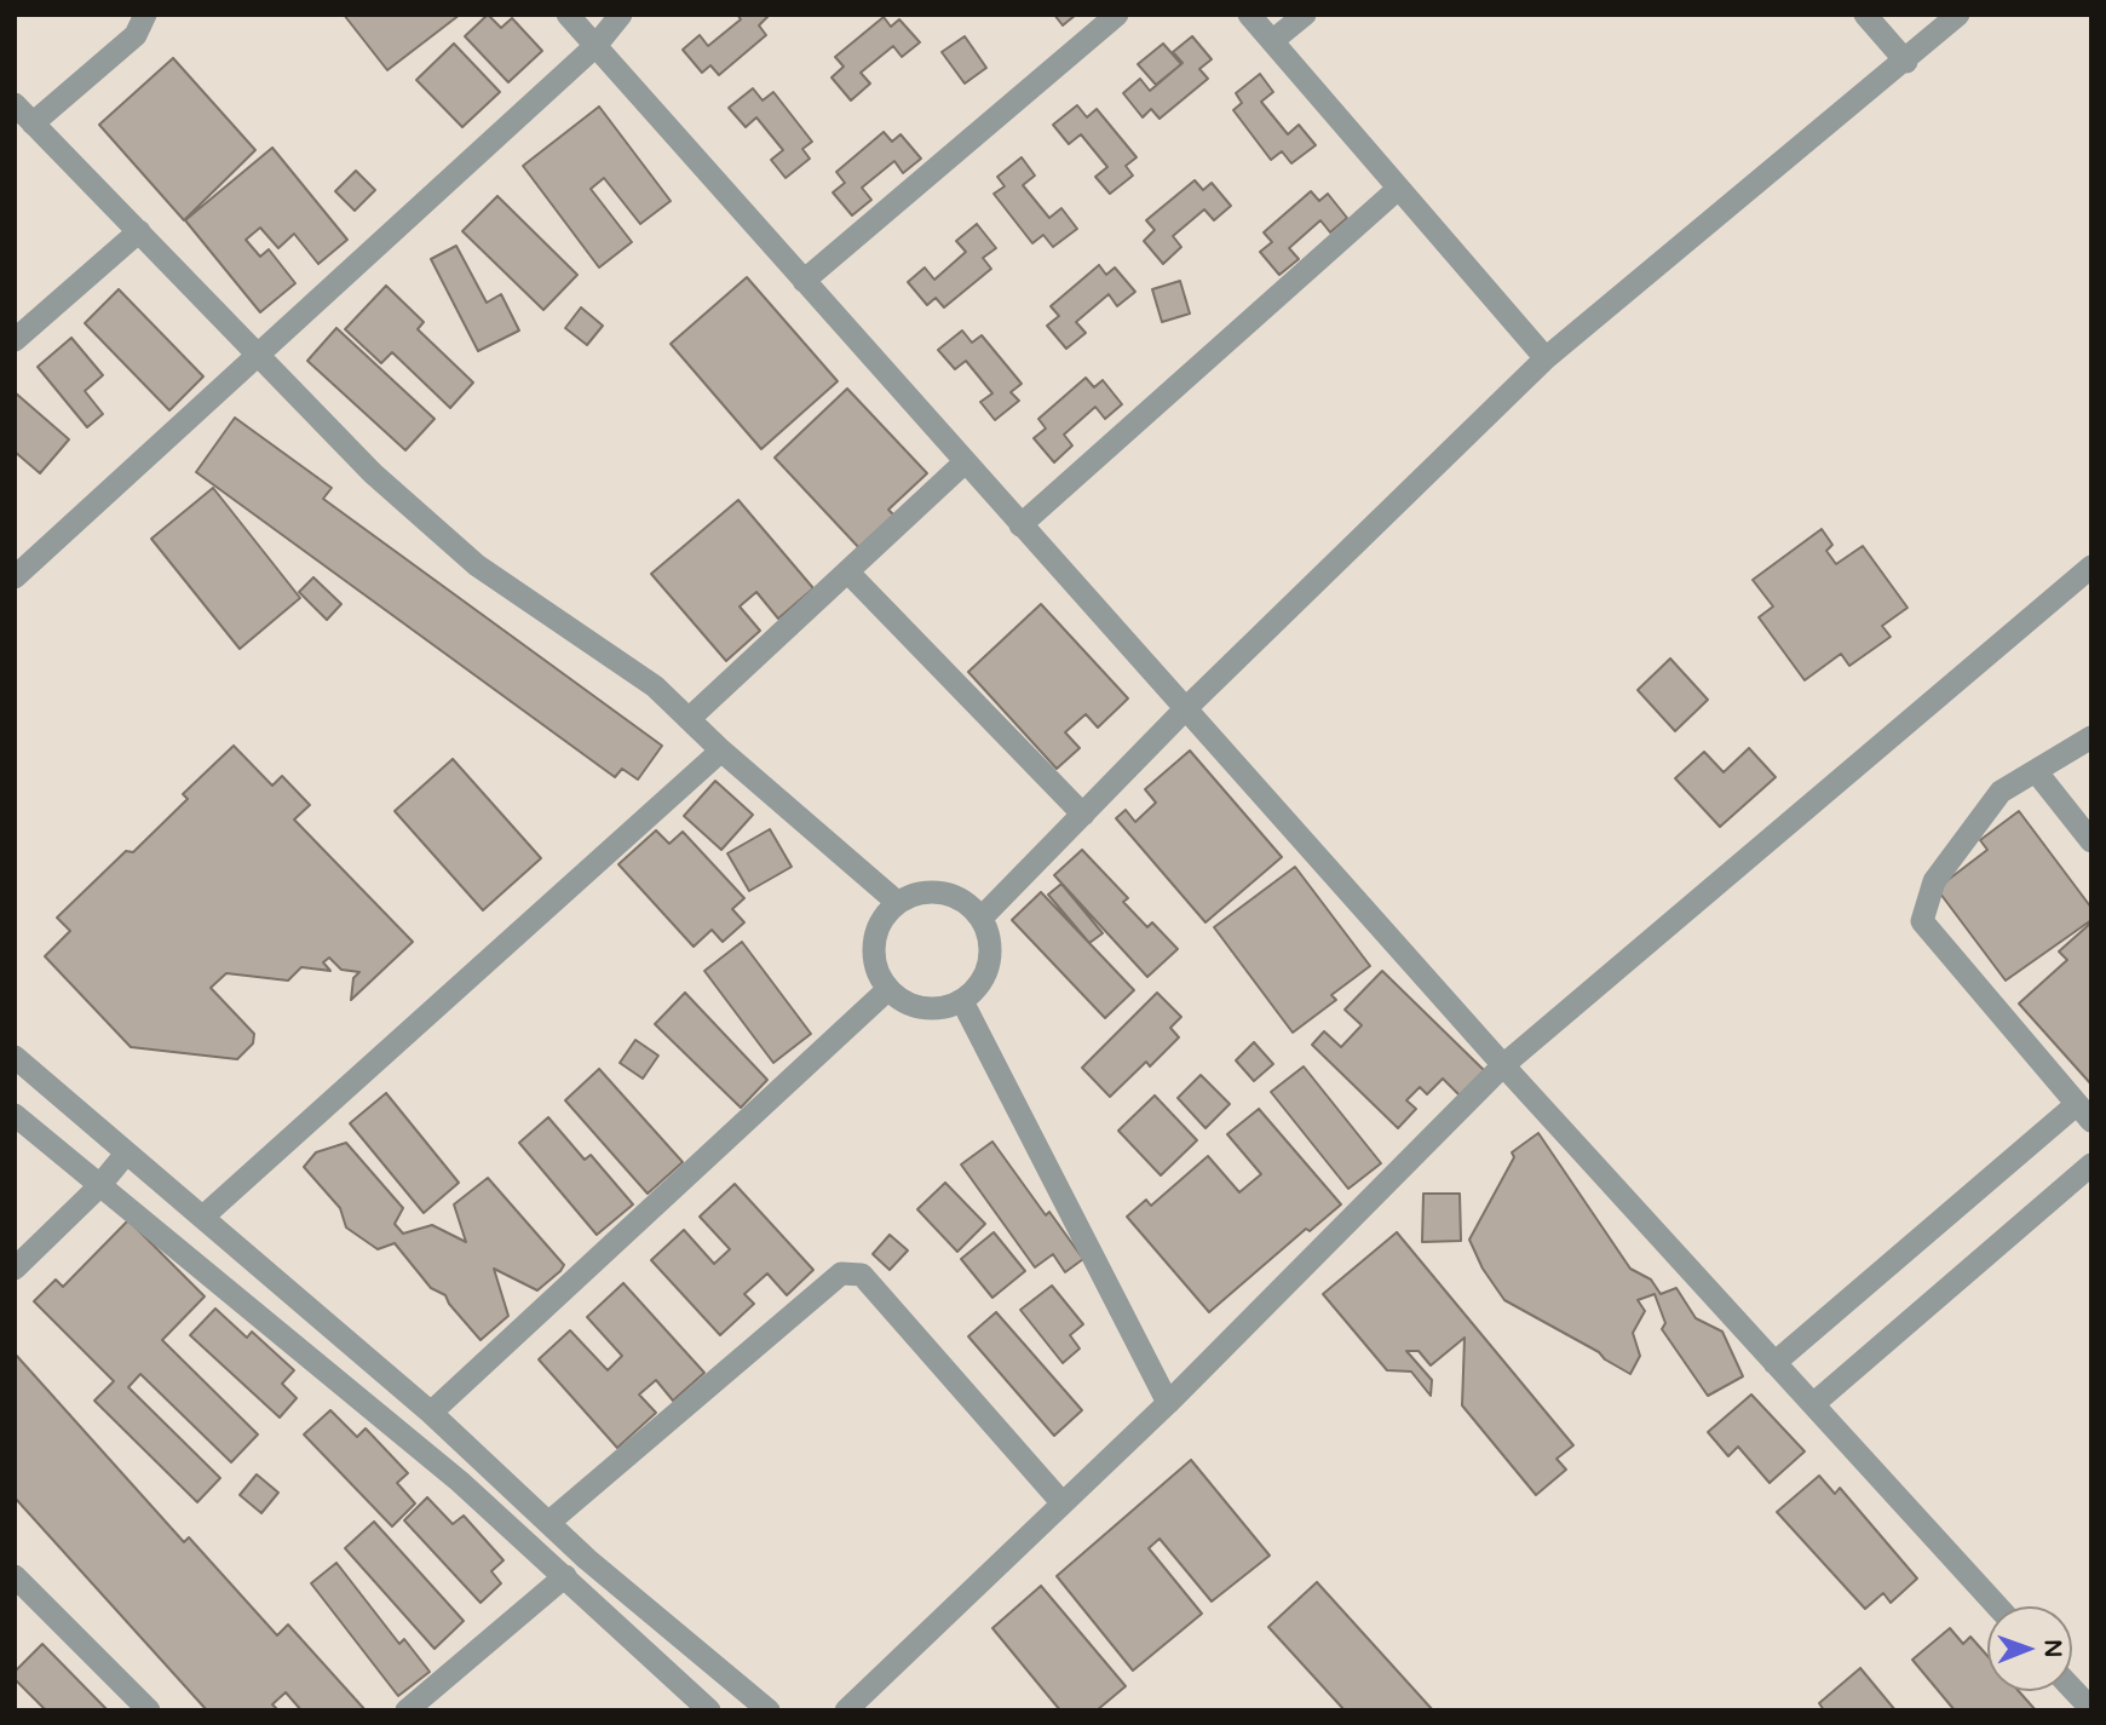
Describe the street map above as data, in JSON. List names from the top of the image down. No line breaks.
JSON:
{"north":"right"}
